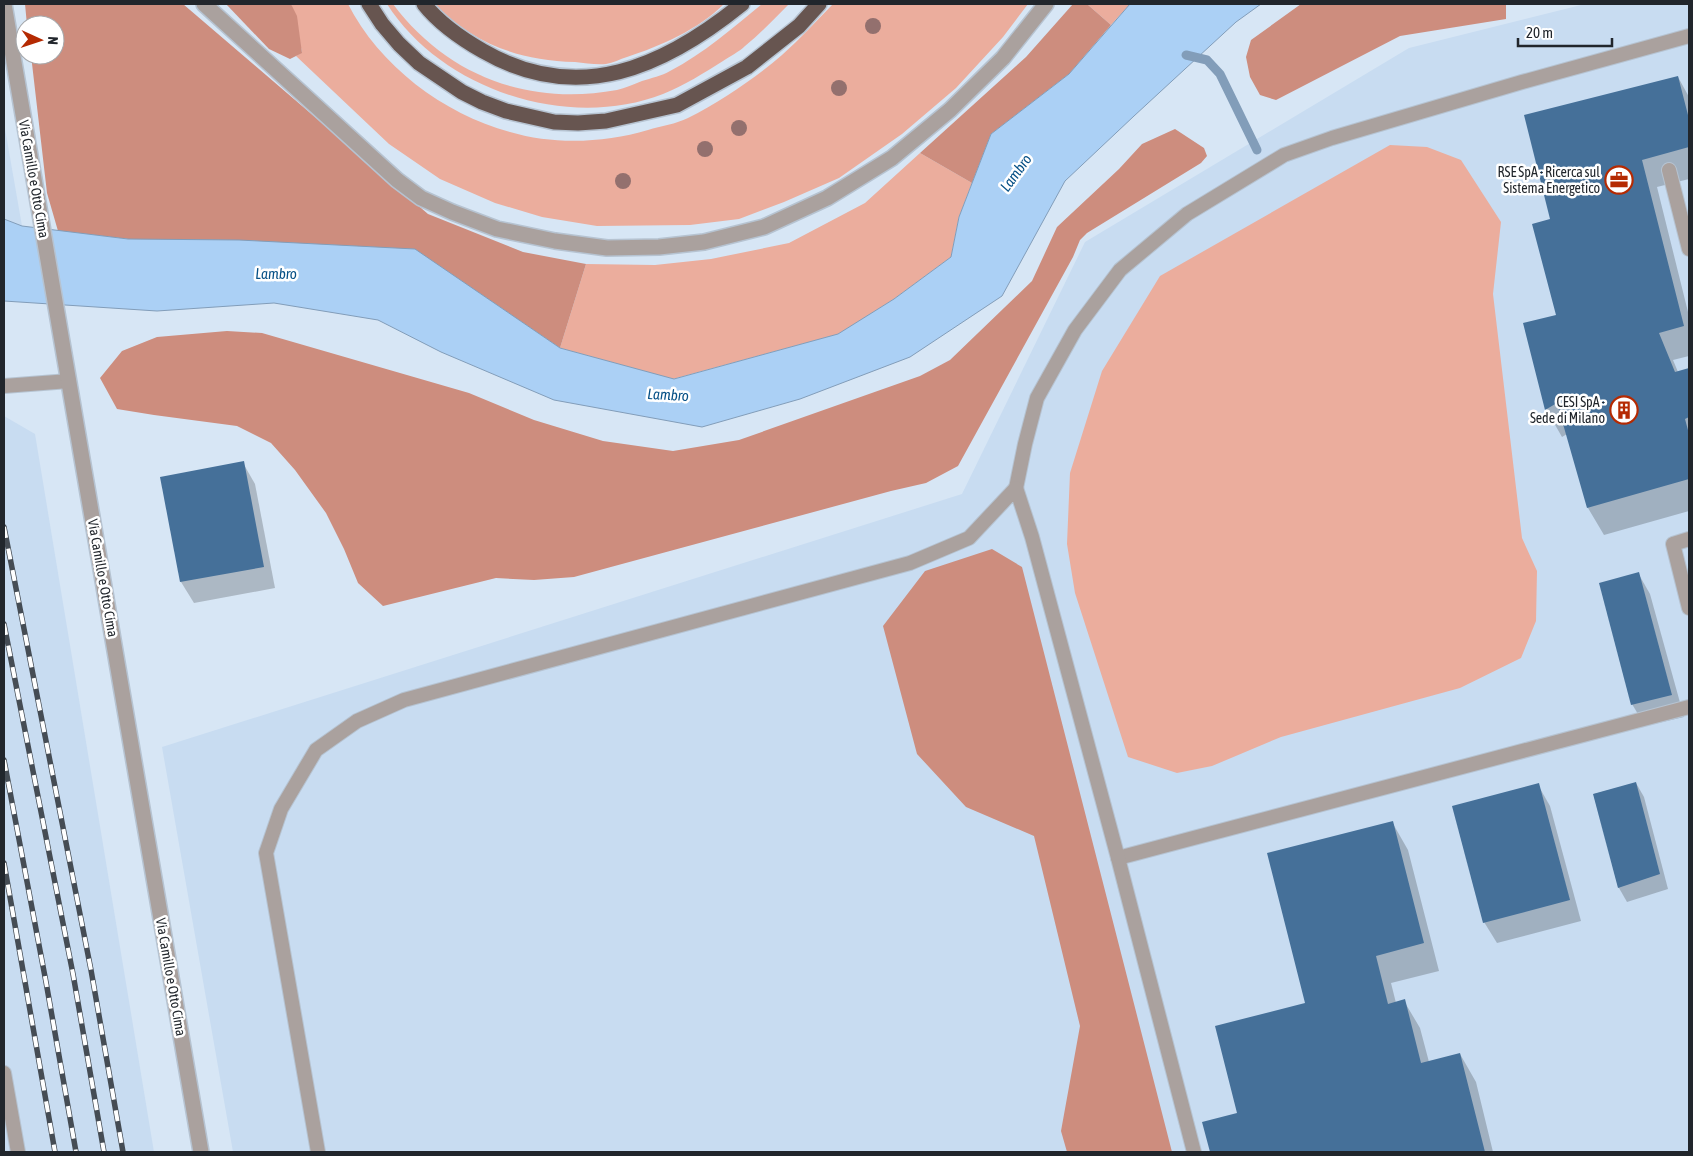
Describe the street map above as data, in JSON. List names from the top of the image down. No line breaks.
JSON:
{"streets":{"street":["Via Camillo e Otto Cima"]},"water":["Lambro"],"places":{"office":["RSE SpA - Ricerca sul Sistema Energetico"],"building":["CESI SpA - Sede di Milano"]},"scale_bar":"20 m","north":"right"}
